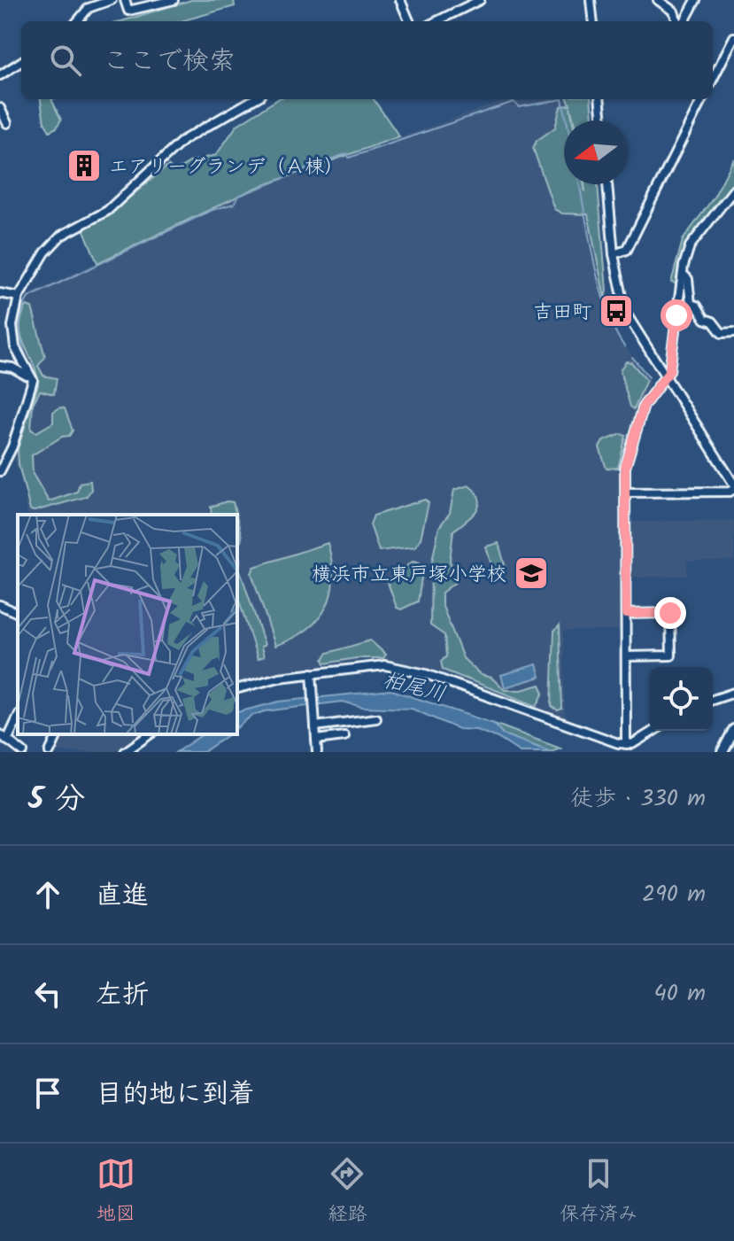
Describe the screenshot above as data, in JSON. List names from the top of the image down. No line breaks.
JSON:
{"water":["柏尾川"],"places":{"building":["エアリーグランデ（Ａ棟）"],"bus stop":["吉田町"],"school or university":["横浜市立東戸塚小学校"]},"north":"left","page":{"search":"ここで検索","heading":["5 分","徒歩 · 330 m"],"list":[["直進","290 m"],["左折","40 m"],"目的地に到着"],"nav":["地図","経路","保存済み"]}}
